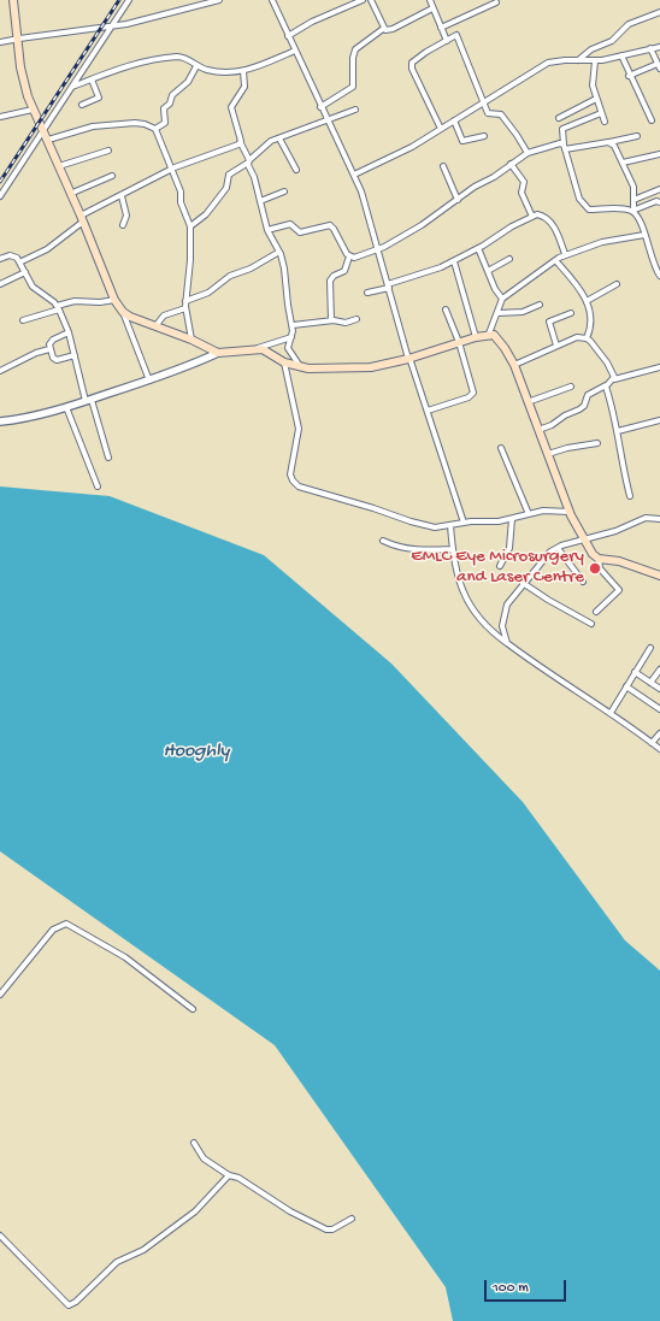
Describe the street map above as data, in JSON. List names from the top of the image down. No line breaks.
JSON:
{"water":["Hooghly"],"places":["EMLC Eye Microsurgery and Laser Centre"],"scale_bar":"100 m"}
